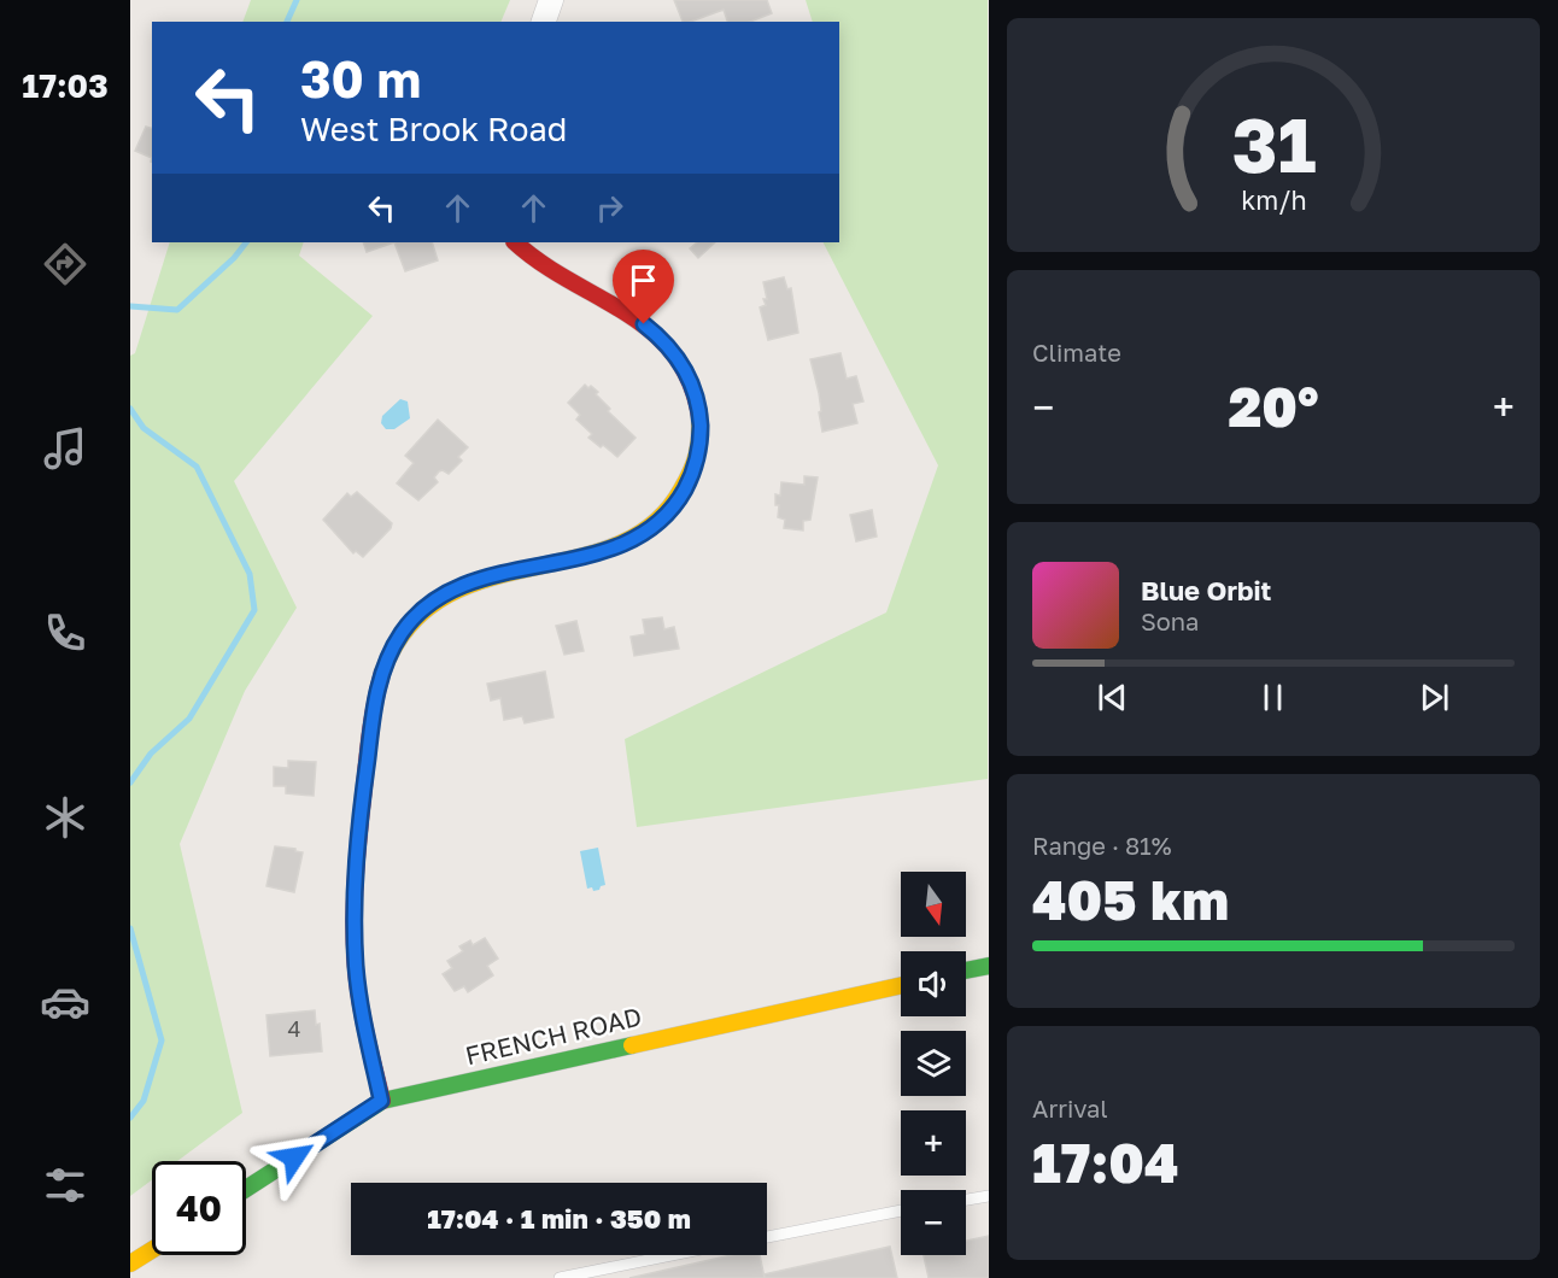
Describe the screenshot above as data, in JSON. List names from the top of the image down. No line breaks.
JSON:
{"streets":{"street":["FRENCH ROAD"]},"house_numbers":["4"],"north":"bottom","page":{"tabs":"17:03","turn":["30 m","West Brook Road"],"tile":["Climate",["Range · 81%","405 km"],["Arrival","17:04"]],"heat":["−","20°","+"],"song":["Blue Orbit","Sona"],"map_buttons":["+","−"],"limit":"40","trip":"17:04 · 1 min · 350 m","gauge":["31","km/h"]}}
